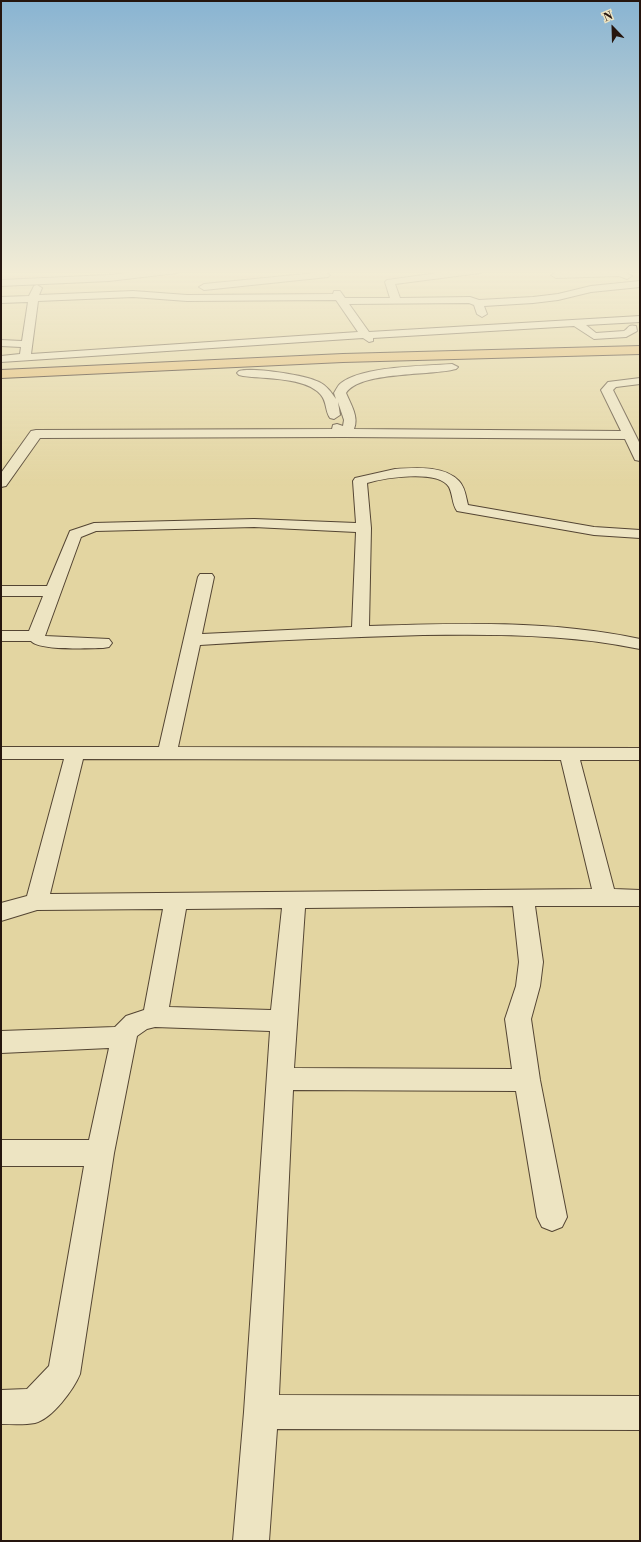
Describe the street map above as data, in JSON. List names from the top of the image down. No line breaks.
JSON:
{"north":"top left"}
